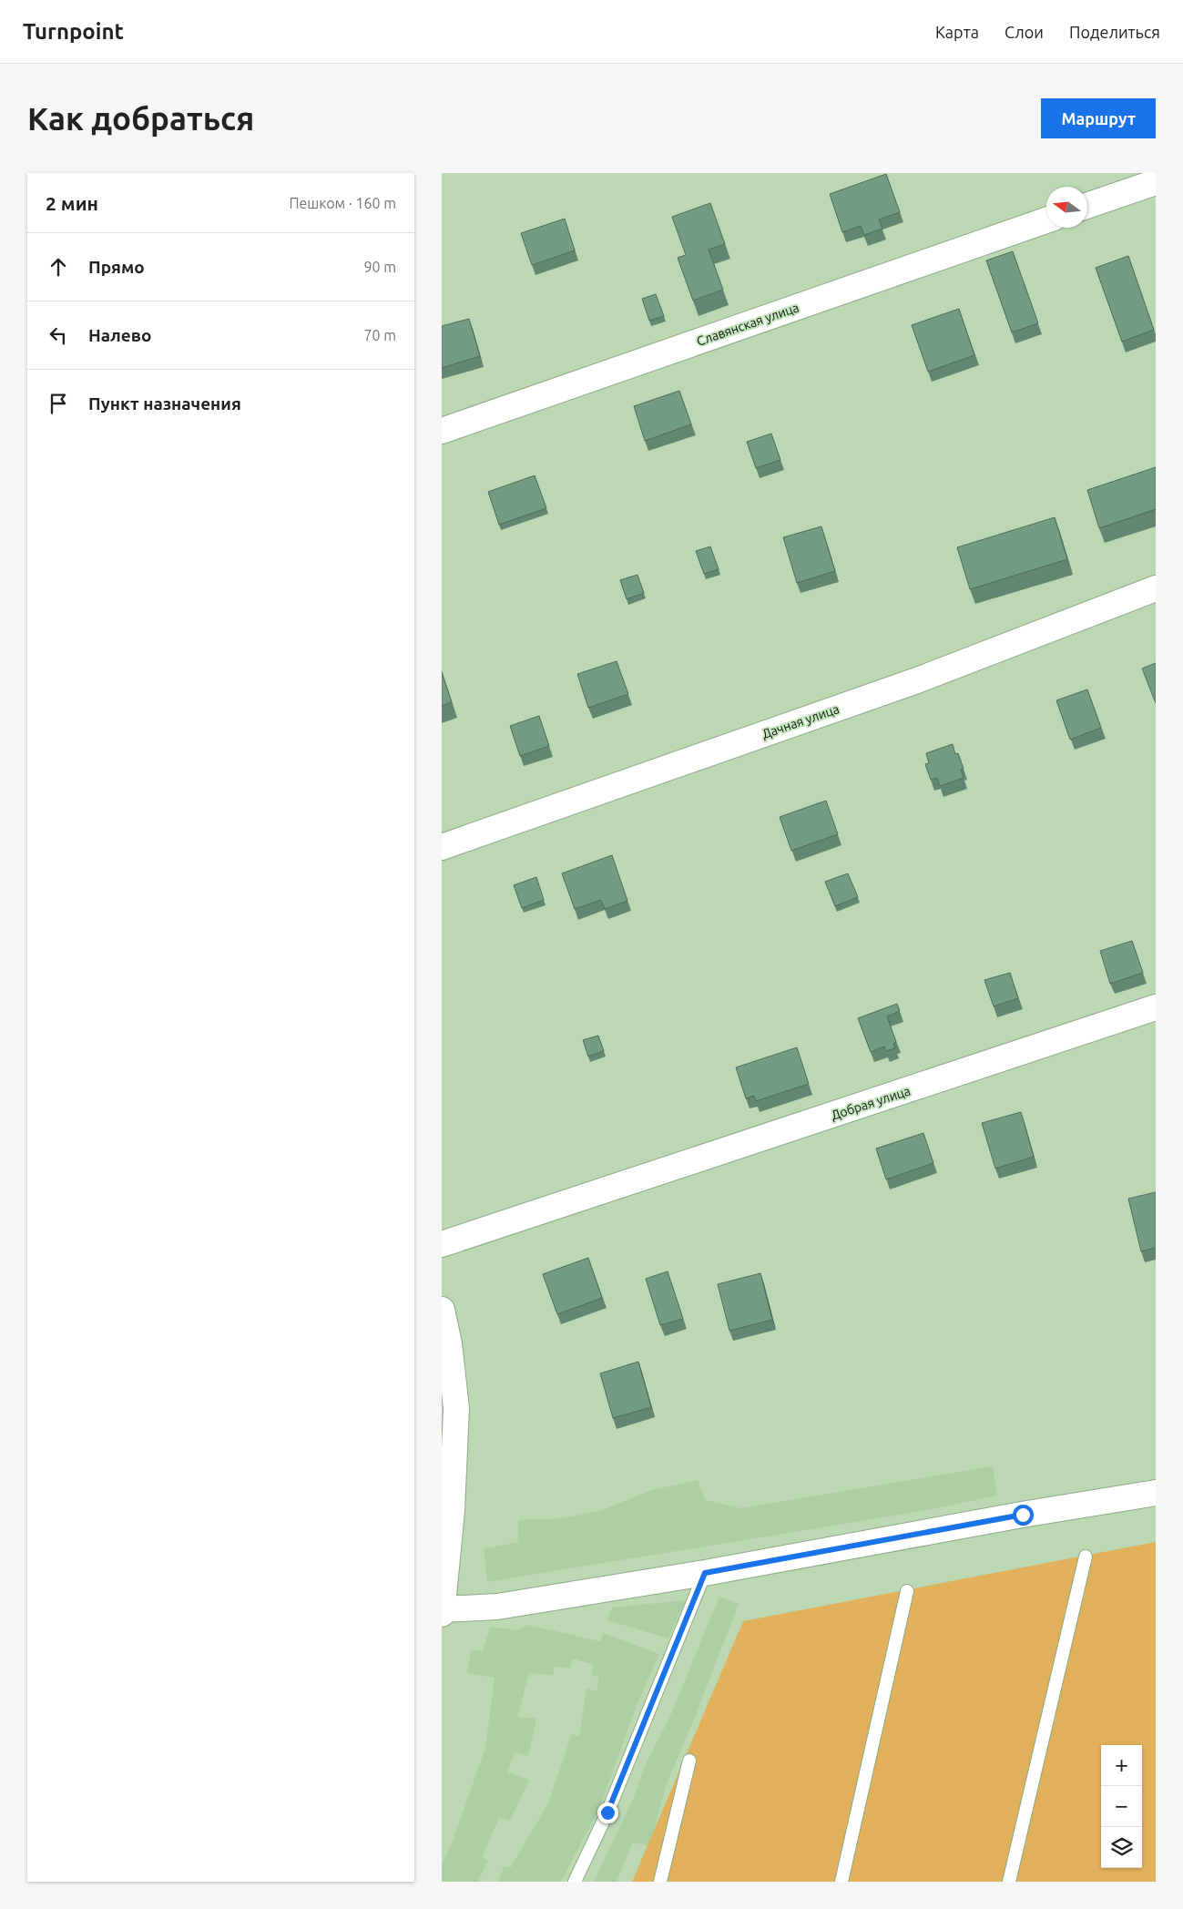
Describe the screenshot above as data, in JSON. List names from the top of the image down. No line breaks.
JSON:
{"streets":{"street":["Славянская улица","Дачная улица","Добрая улица"]},"north":"left","page":{"header":"Turnpoint","nav":["Карта","Слои","Поделиться"],"buttons":"Маршрут","title":"Как добраться","heading":["2 мин","Пешком · 160 m"],"list":[["Прямо","90 m"],["Налево","70 m"],"Пункт назначения"],"map_buttons":["+","−"]}}
